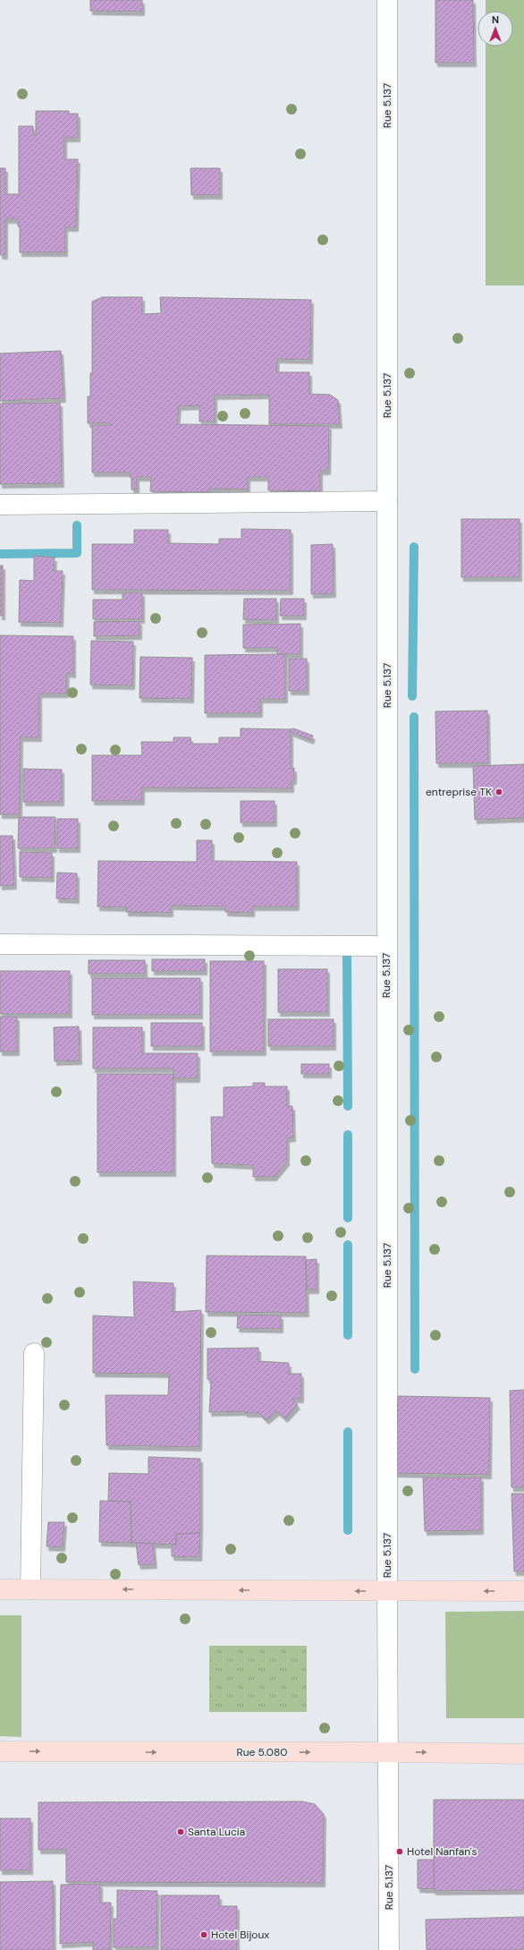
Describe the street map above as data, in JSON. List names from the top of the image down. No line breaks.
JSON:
{"streets":{"main road":["Rue 5.080"],"street":["Rue 5.137"]},"crossings":[["Rue 5.137","Rue 5.080"]],"places":["entreprise TK","Santa Lucia","Hotel Nanfan's","Hotel Bijoux"],"north":"top"}
